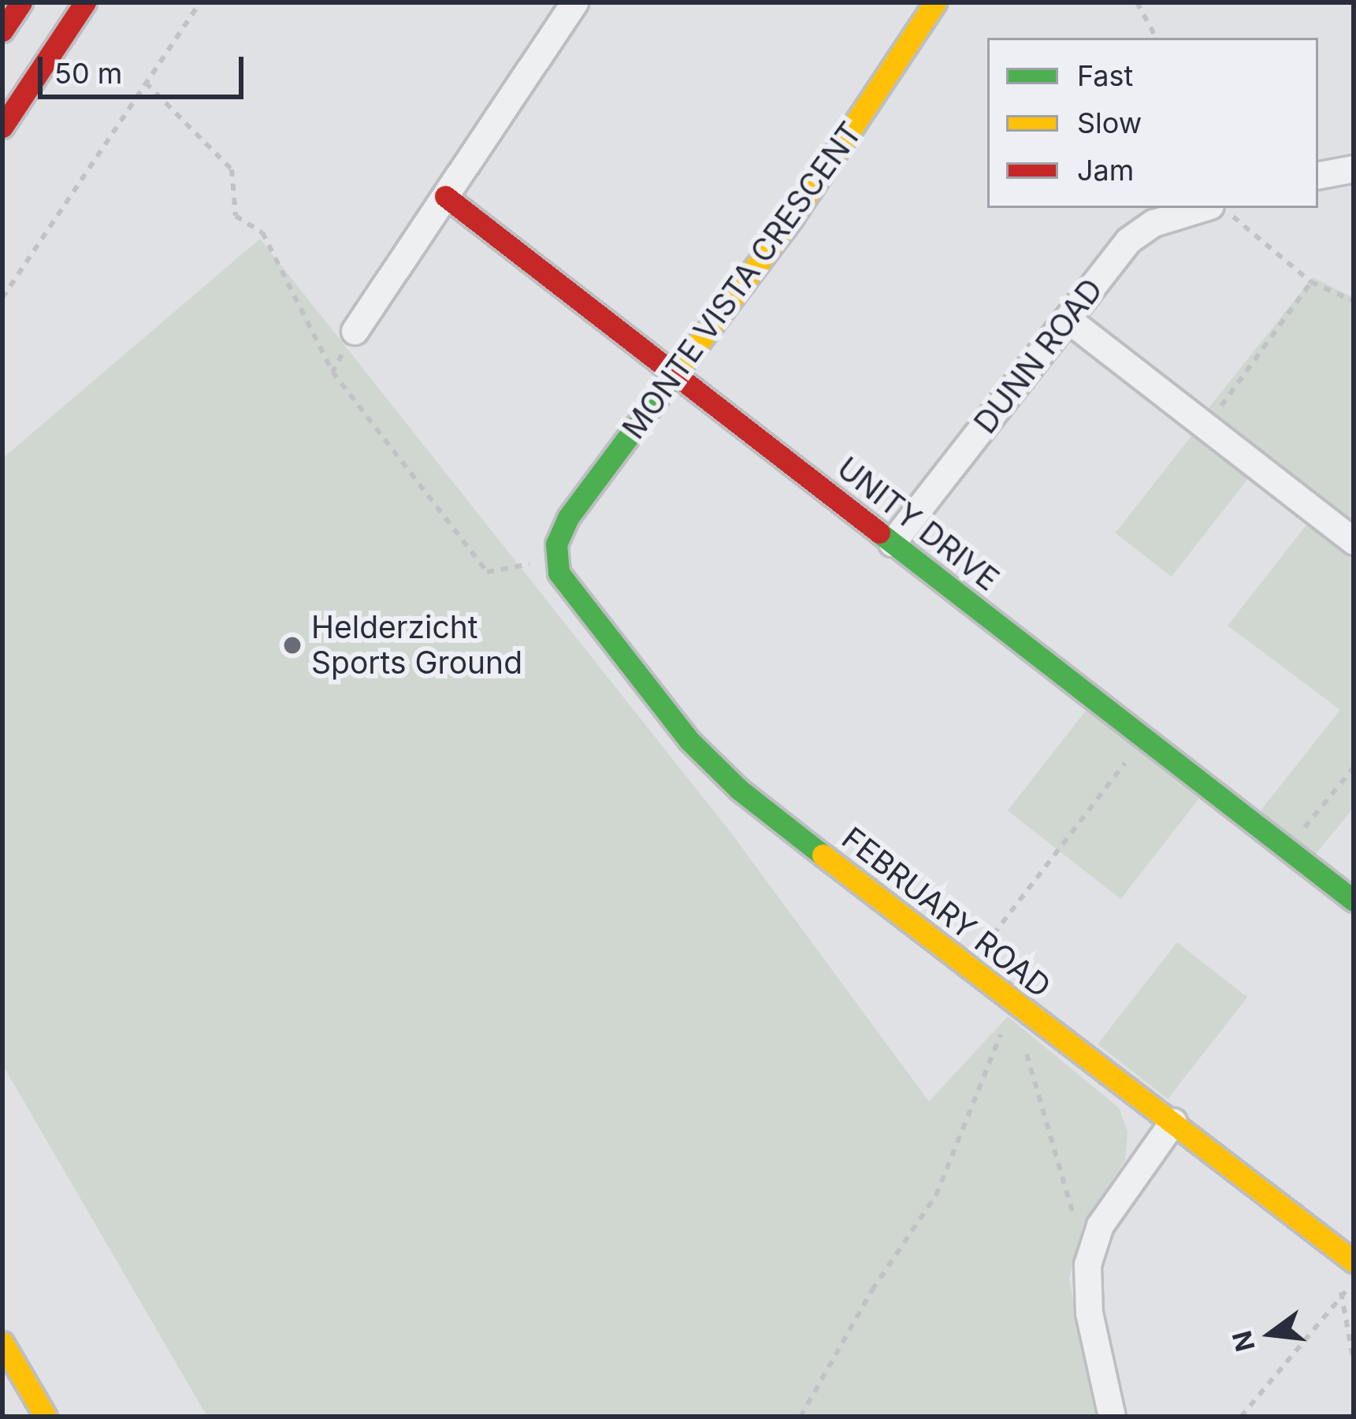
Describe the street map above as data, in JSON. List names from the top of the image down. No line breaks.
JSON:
{"streets":{"main road":["MONTE VISTA CRESCENT","UNITY DRIVE","FEBRUARY ROAD"],"street":["DUNN ROAD"]},"crossings":[["MONTE VISTA CRESCENT","UNITY DRIVE"],["MONTE VISTA CRESCENT","FEBRUARY ROAD"],["DUNN ROAD","UNITY DRIVE"]],"places":["Helderzicht Sports Ground"],"legend":["Fast","Slow","Jam"],"scale_bar":"50 m","north":"left"}
